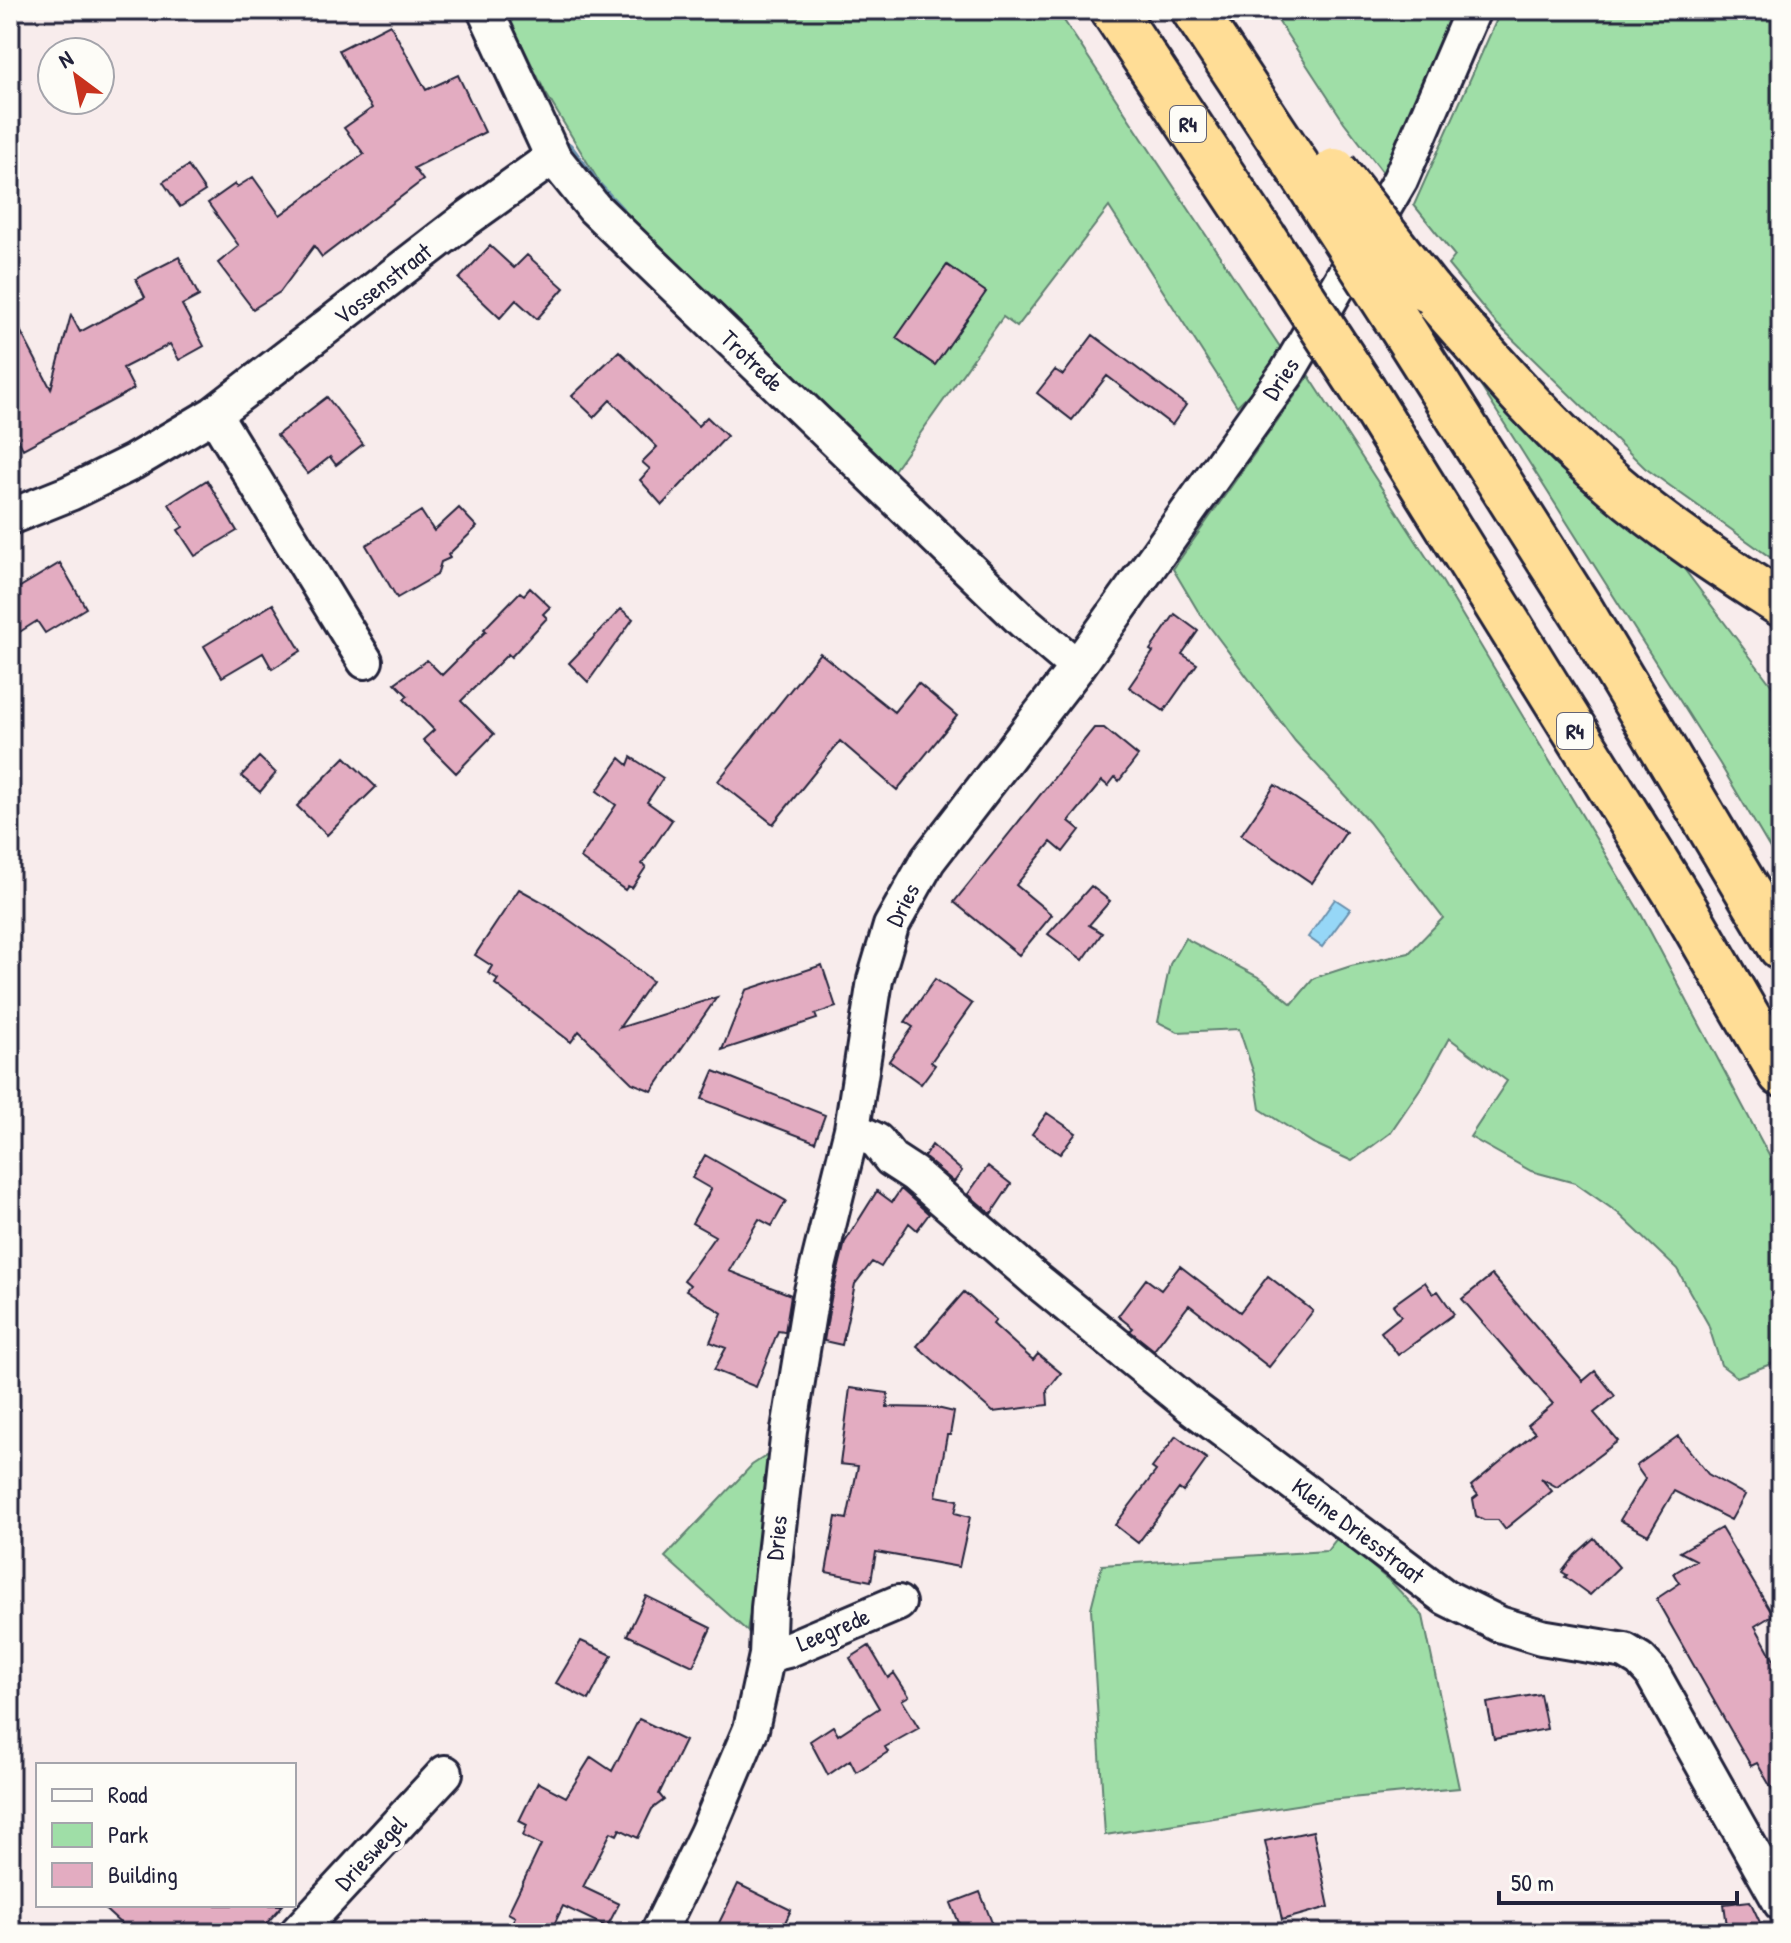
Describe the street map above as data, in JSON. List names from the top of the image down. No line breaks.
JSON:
{"streets":{"highway":["R4"],"street":["Vossenstraat","Trotrede","Dries","Kleine Driesstraat","Leegrede","Drieswegel"]},"crossings":[["Vossenstraat","Trotrede"],["Trotrede","Dries"],["Dries","Kleine Driesstraat"],["Dries","Leegrede"]],"legend":["Road","Park","Building"],"scale_bar":"50 m","north":"top left"}
